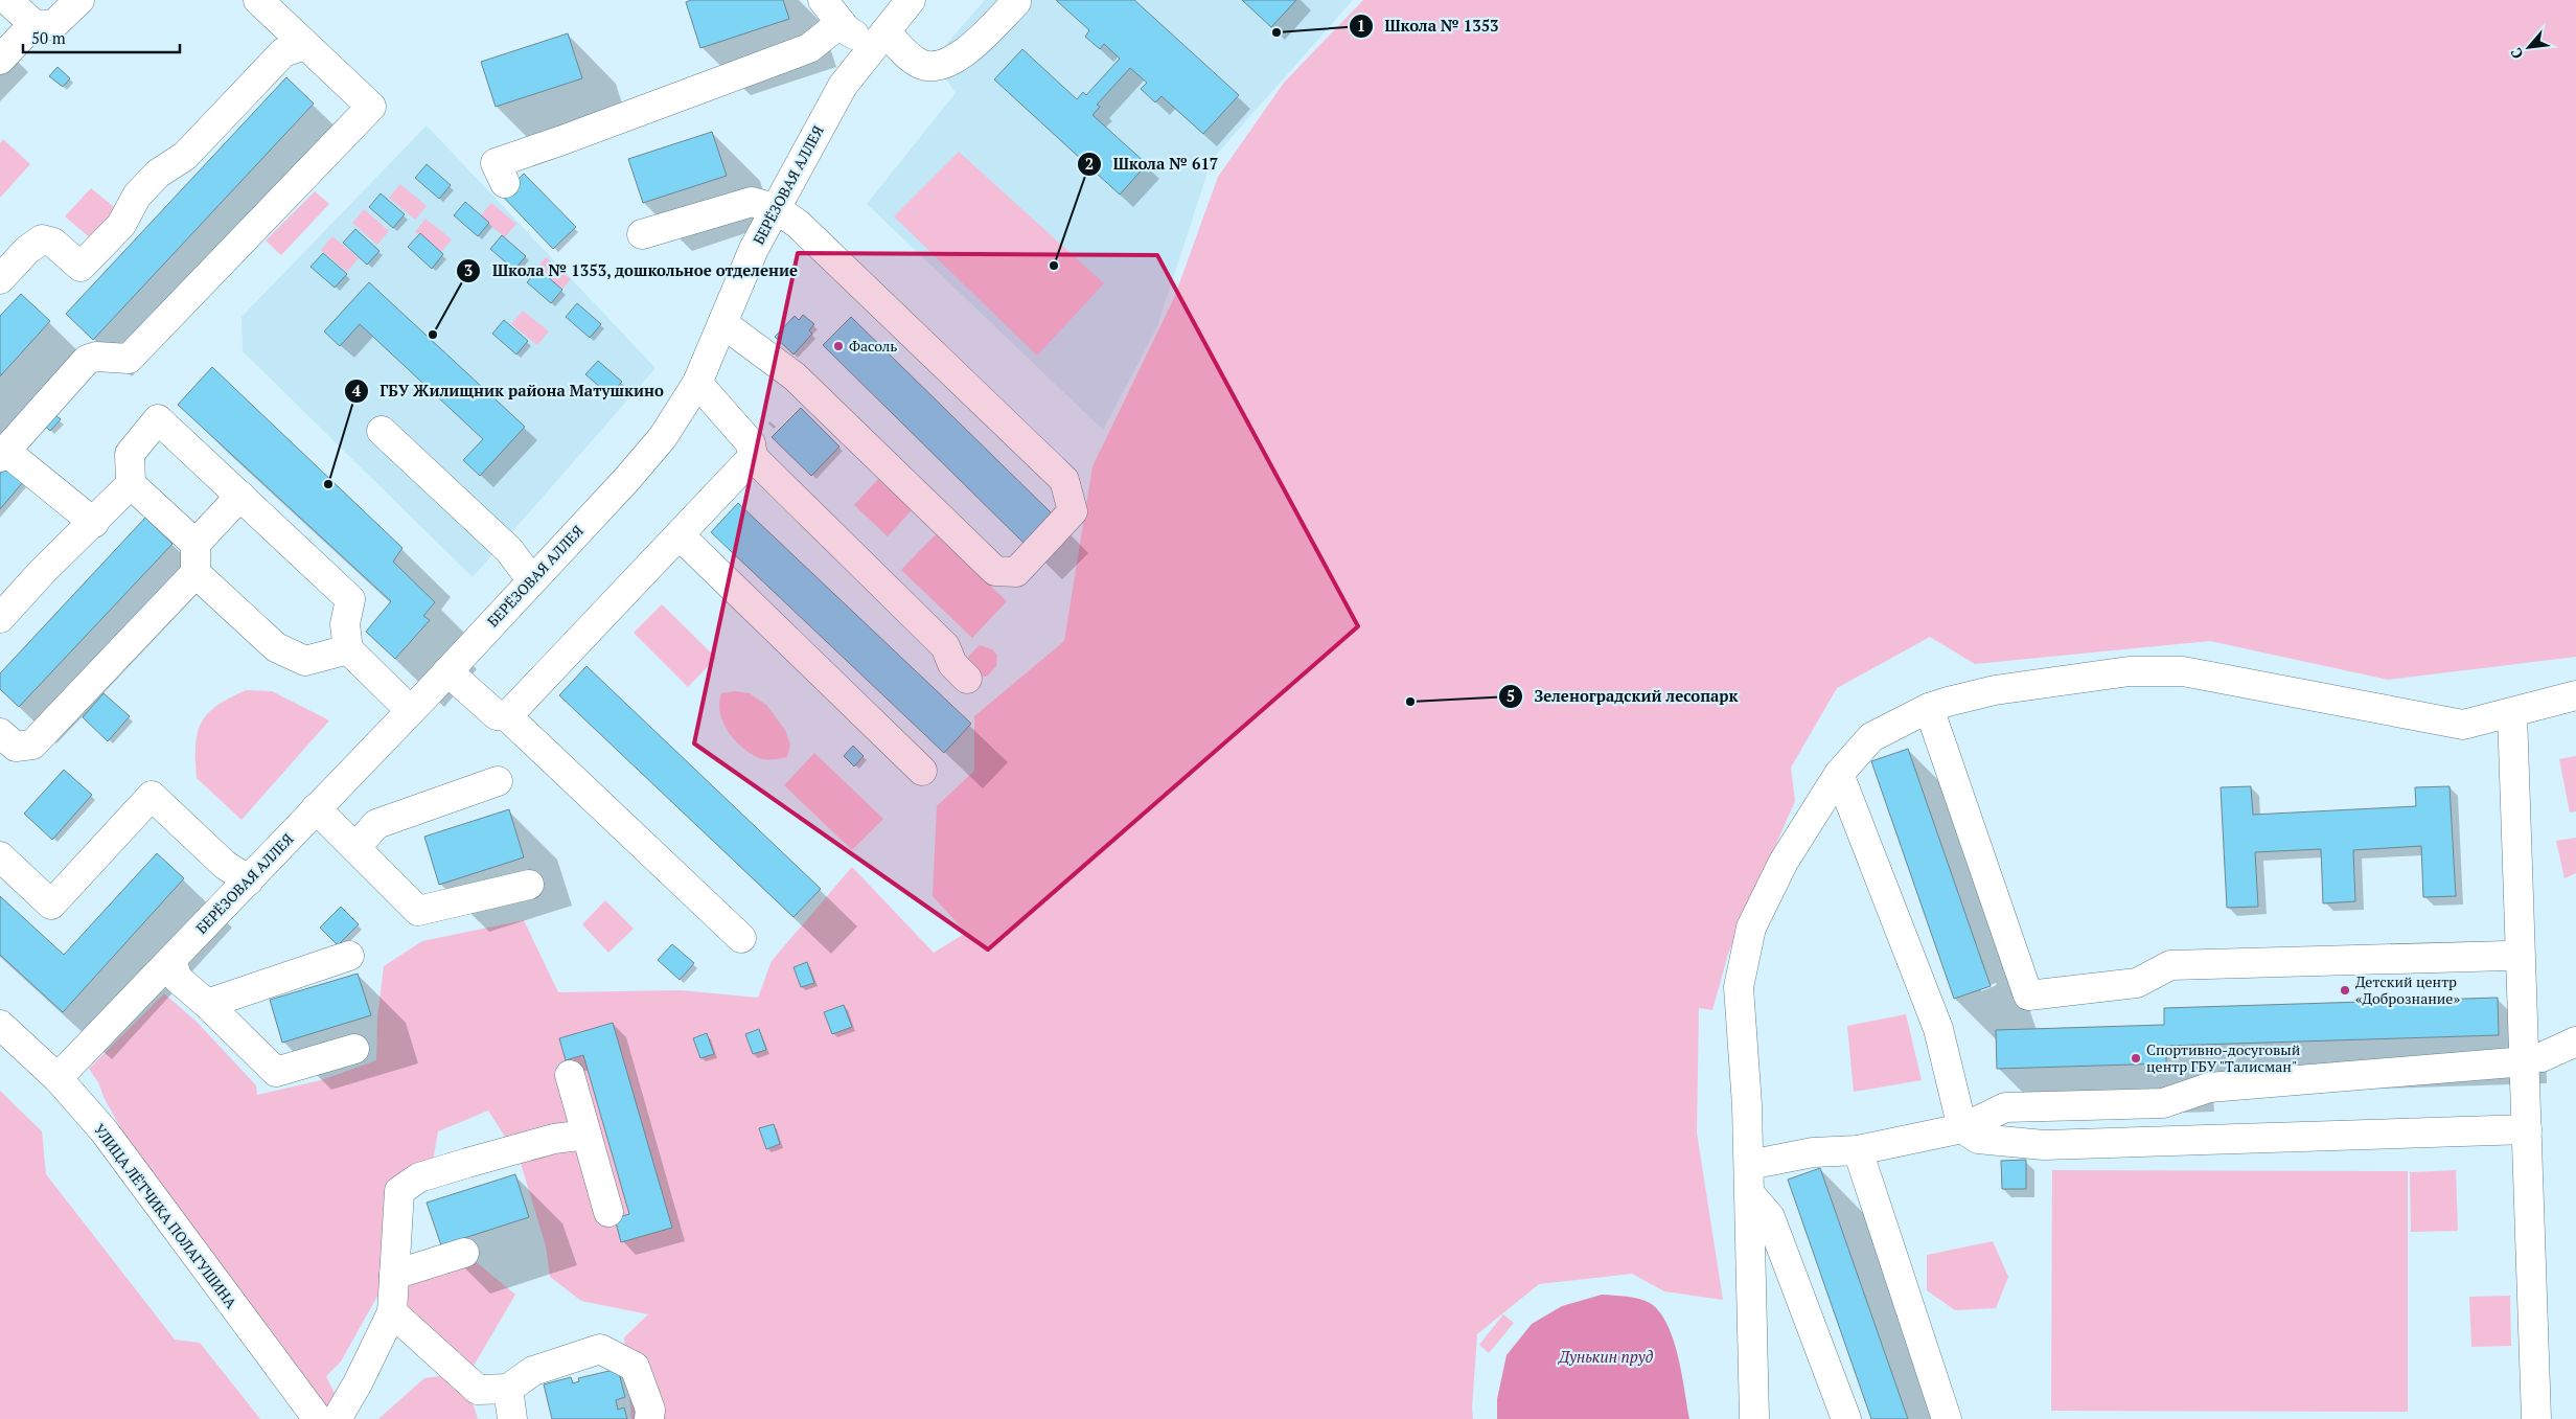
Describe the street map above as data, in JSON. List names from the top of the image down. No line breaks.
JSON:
{"streets":{"street":["БЕРЁЗОВАЯ АЛЛЕЯ","УЛИЦА ЛЁТЧИКА ПОЛАГУШИНА"]},"crossings":[["БЕРЁЗОВАЯ АЛЛЕЯ","УЛИЦА ЛЁТЧИКА ПОЛАГУШИНА"]],"water":["Дунькин пруд"],"places":["Школа № 1353","Школа № 617","Школа № 1353, дошкольное отделение","Фасоль","ГБУ Жилищник района Матушкино","Зеленоградский лесопарк","Детский центр «Добрознание»","Спортивно-досуговый центр ГБУ \"Талисман\""],"scale_bar":"50 m","north":"bottom left"}
